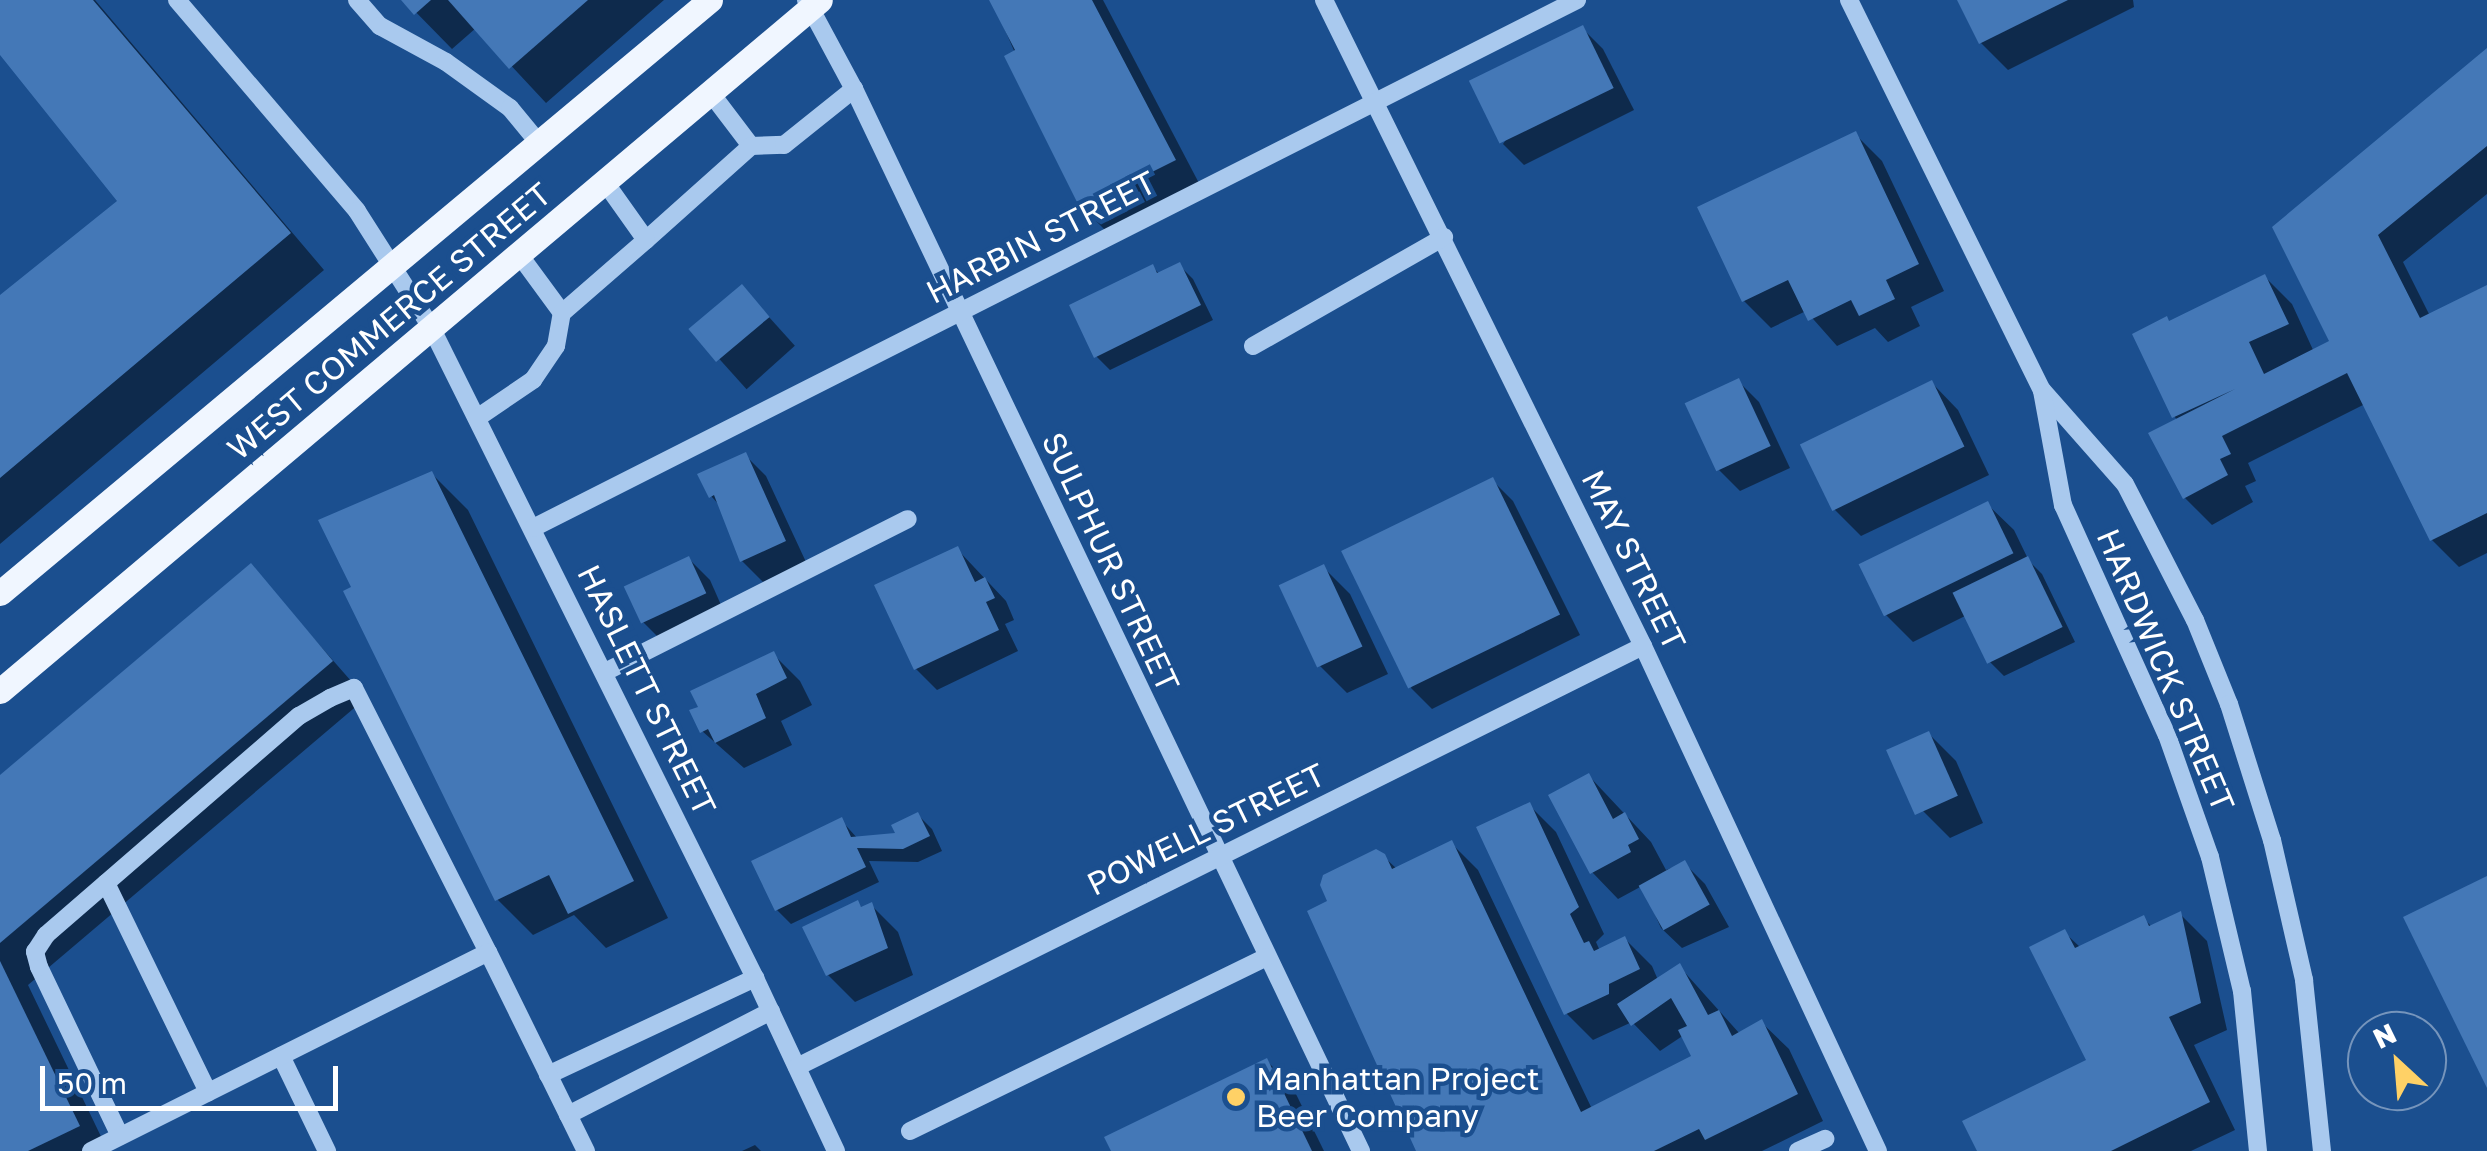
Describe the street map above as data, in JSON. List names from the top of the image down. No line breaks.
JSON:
{"streets":{"main road":["WEST COMMERCE STREET"],"street":["HARBIN STREET","MAY STREET","SULPHUR STREET","HARDWICK STREET","HASLETT STREET","POWELL STREET"]},"crossings":[["HARBIN STREET","MAY STREET"],["HARBIN STREET","SULPHUR STREET"],["HARBIN STREET","HASLETT STREET"],["WEST COMMERCE STREET","SULPHUR STREET"],["WEST COMMERCE STREET","HASLETT STREET"],["MAY STREET","POWELL STREET"],["SULPHUR STREET","POWELL STREET"],["HASLETT STREET","POWELL STREET"]],"places":["Manhattan Project Beer Company"],"scale_bar":"50 m","north":"top left"}
